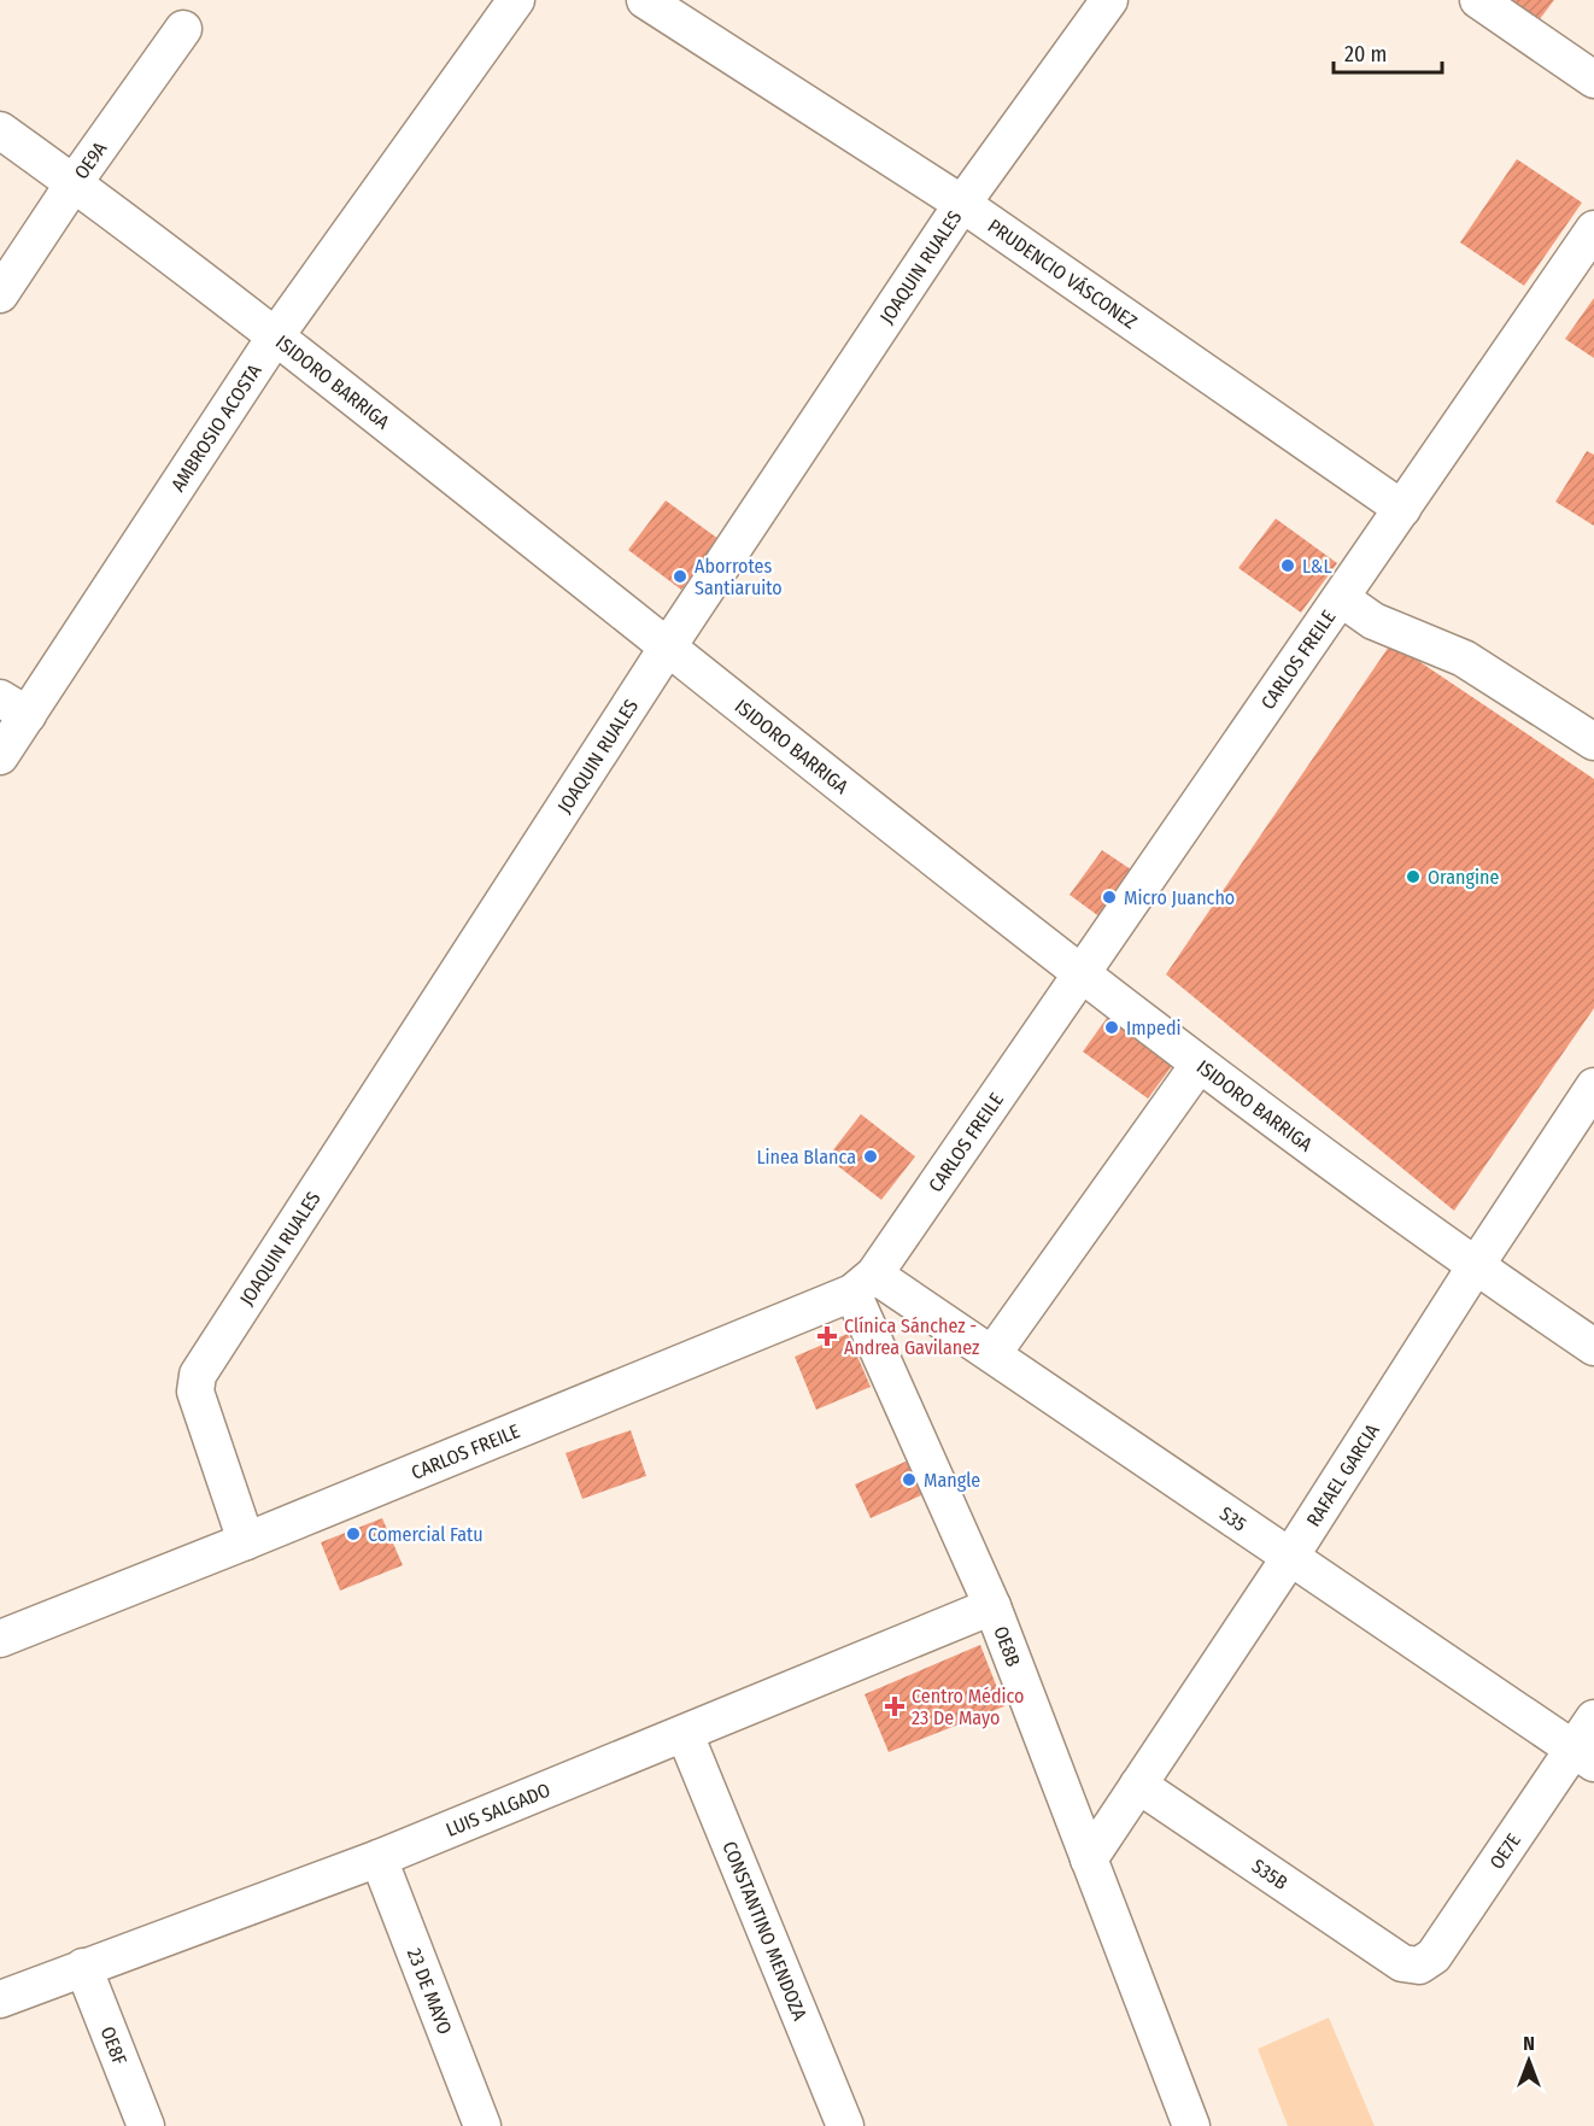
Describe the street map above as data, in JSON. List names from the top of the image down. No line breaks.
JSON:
{"streets":{"street":["OE9A","JOAQUIN RUALES","PRUDENCIO VÁSCONEZ","ISIDORO BARRIGA","AMBROSIO ACOSTA","CARLOS FREILE","RAFAEL GARCIA","S35","OE8B","LUIS SALGADO","OE7E","S35B","CONSTANTINO MENDOZA","23 DE MAYO","OE8F"]},"crossings":[["OE9A","ISIDORO BARRIGA"],["JOAQUIN RUALES","PRUDENCIO VÁSCONEZ"],["JOAQUIN RUALES","ISIDORO BARRIGA"],["JOAQUIN RUALES","CARLOS FREILE"],["PRUDENCIO VÁSCONEZ","CARLOS FREILE"],["ISIDORO BARRIGA","AMBROSIO ACOSTA"],["ISIDORO BARRIGA","CARLOS FREILE"],["ISIDORO BARRIGA","RAFAEL GARCIA"],["CARLOS FREILE","S35"],["CARLOS FREILE","OE8B"],["RAFAEL GARCIA","S35"],["RAFAEL GARCIA","OE8B"],["RAFAEL GARCIA","S35B"],["S35","OE8B"],["S35","OE7E"],["OE8B","LUIS SALGADO"],["LUIS SALGADO","CONSTANTINO MENDOZA"],["LUIS SALGADO","23 DE MAYO"],["LUIS SALGADO","OE8F"],["OE7E","S35B"]],"places":{"other":["L&L","Aborrotes Santiaruito","Orangine","Micro Juancho","Impedi","Linea Blanca","Mangle","Comercial Fatu"],"health":["Clínica Sánchez - Andrea Gavilanez","Centro Médico 23 De Mayo"]},"scale_bar":"20 m","north":"top"}
